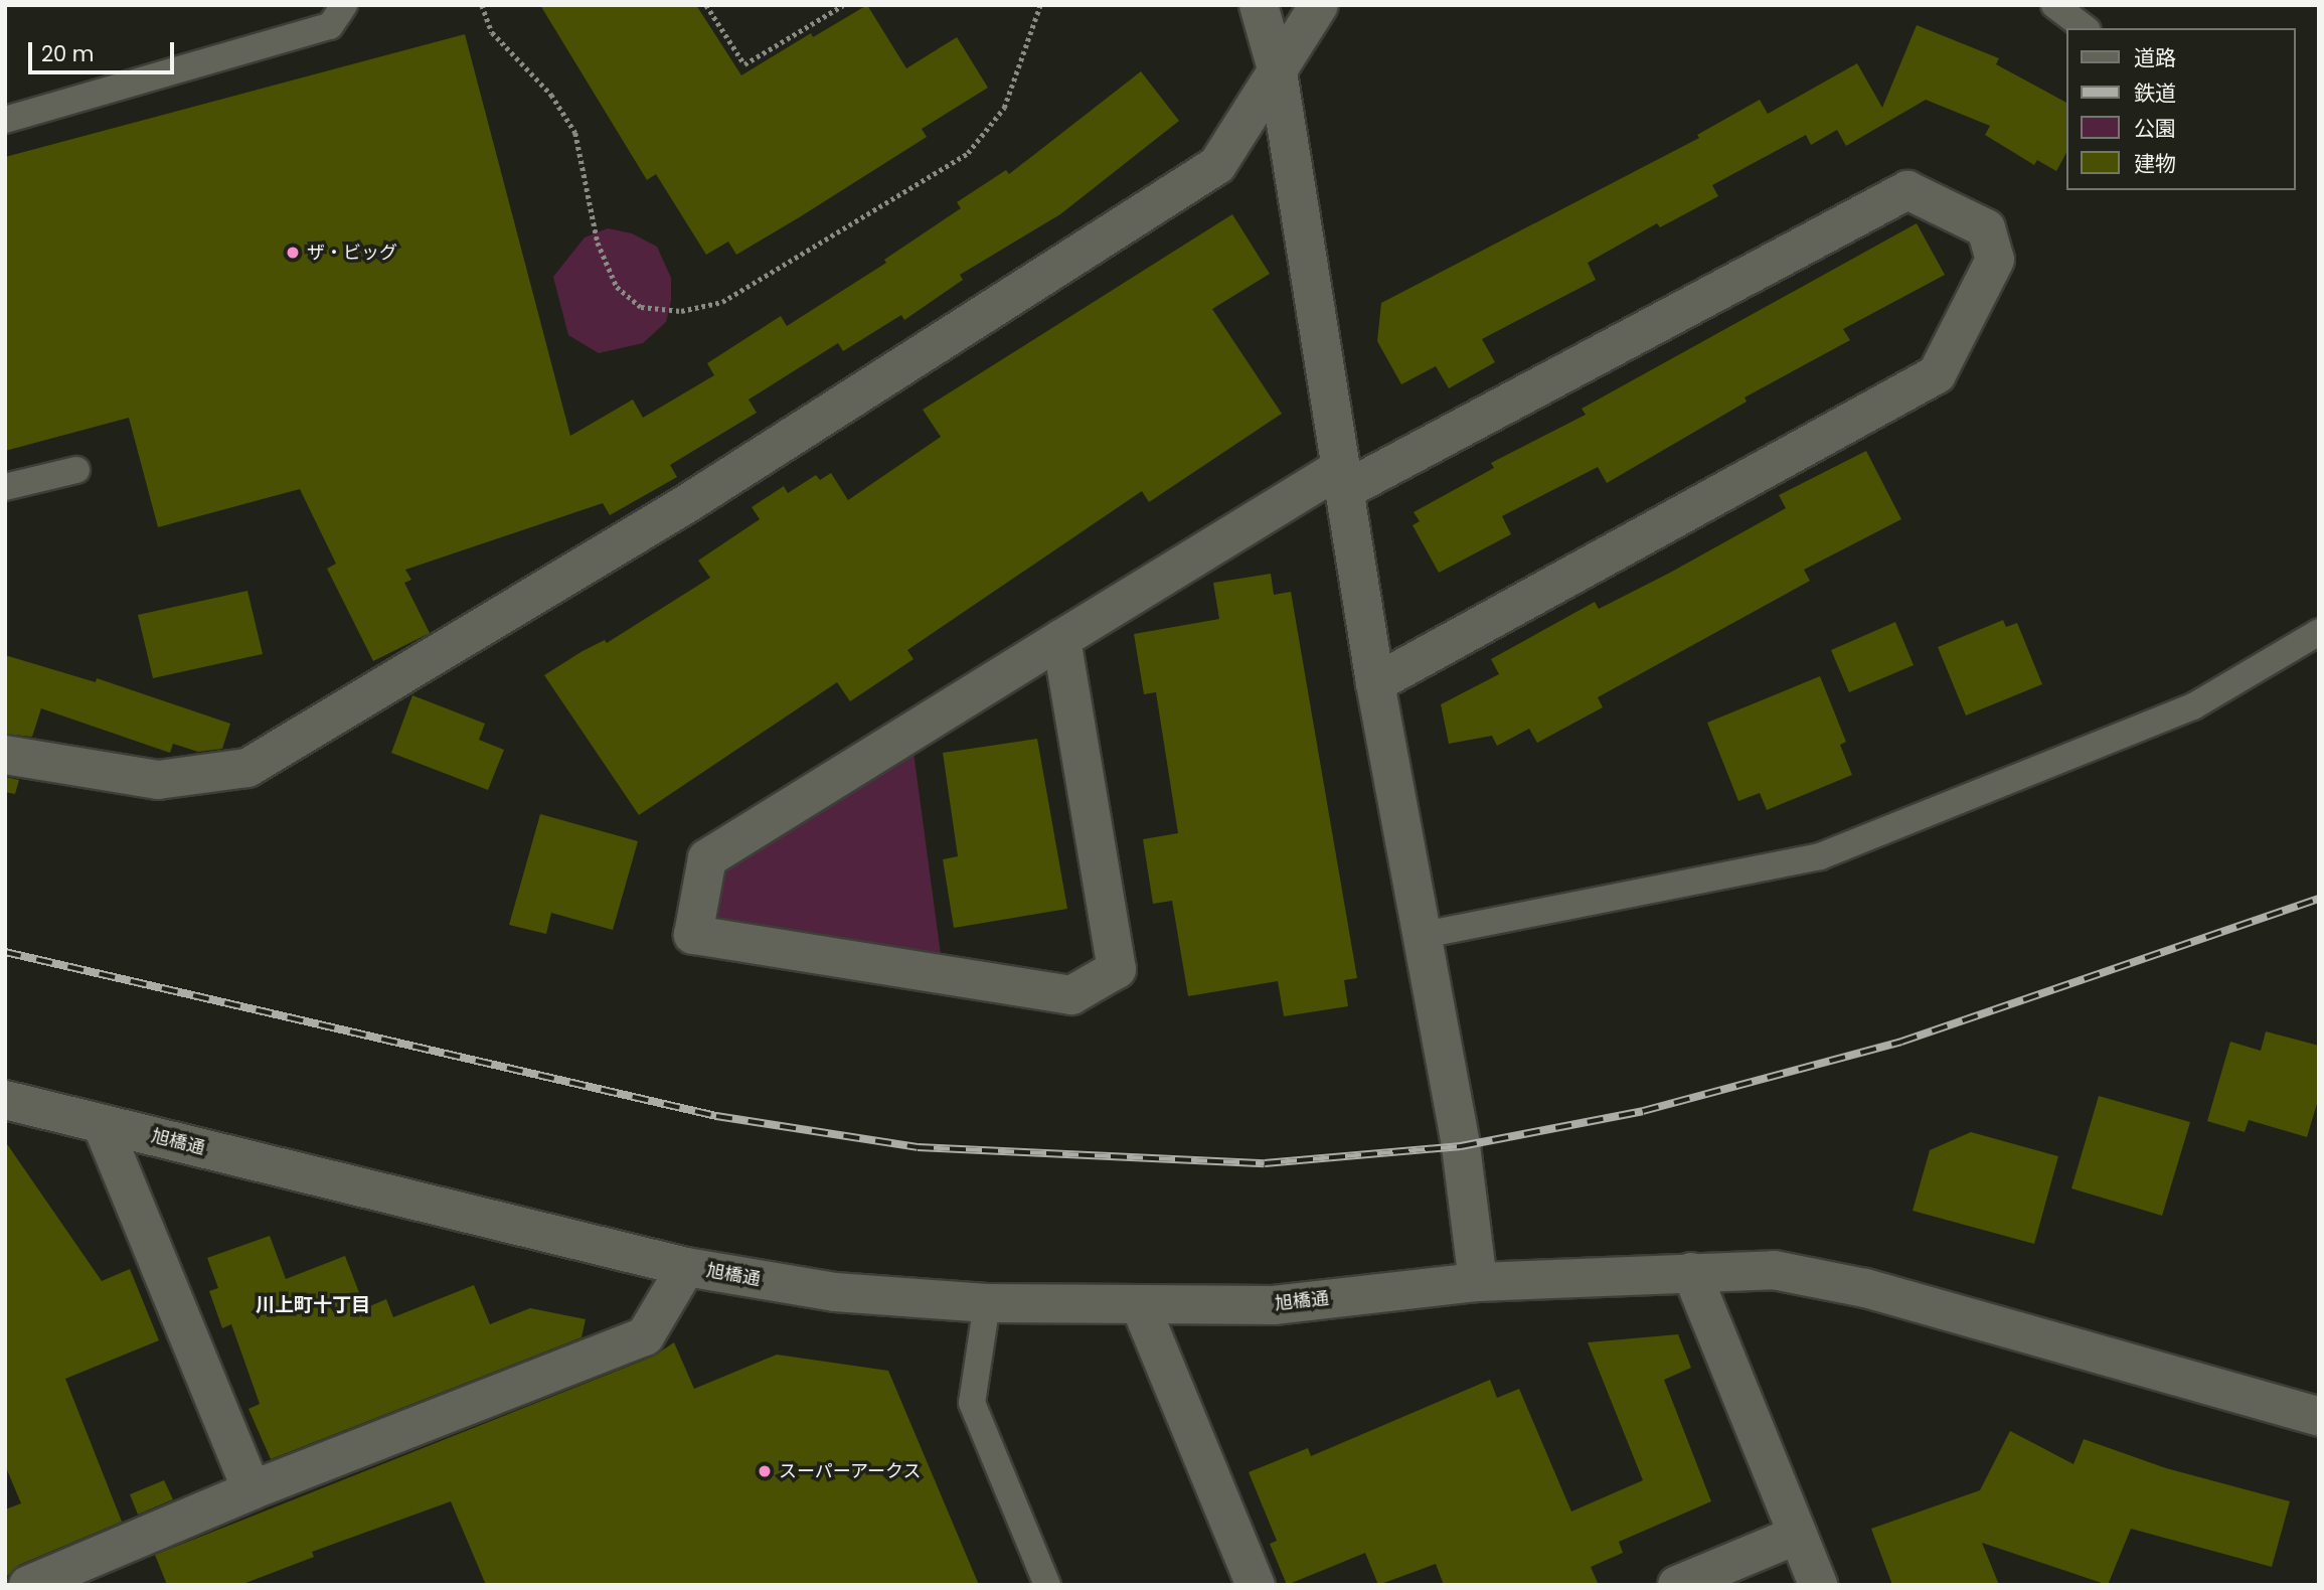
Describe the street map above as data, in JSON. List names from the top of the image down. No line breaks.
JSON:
{"streets":{"street":["旭橋通"]},"districts":["川上町十丁目"],"places":["ザ・ビッグ","スーパーアークス"],"legend":["道路","鉄道","公園","建物"],"scale_bar":"20 m"}
